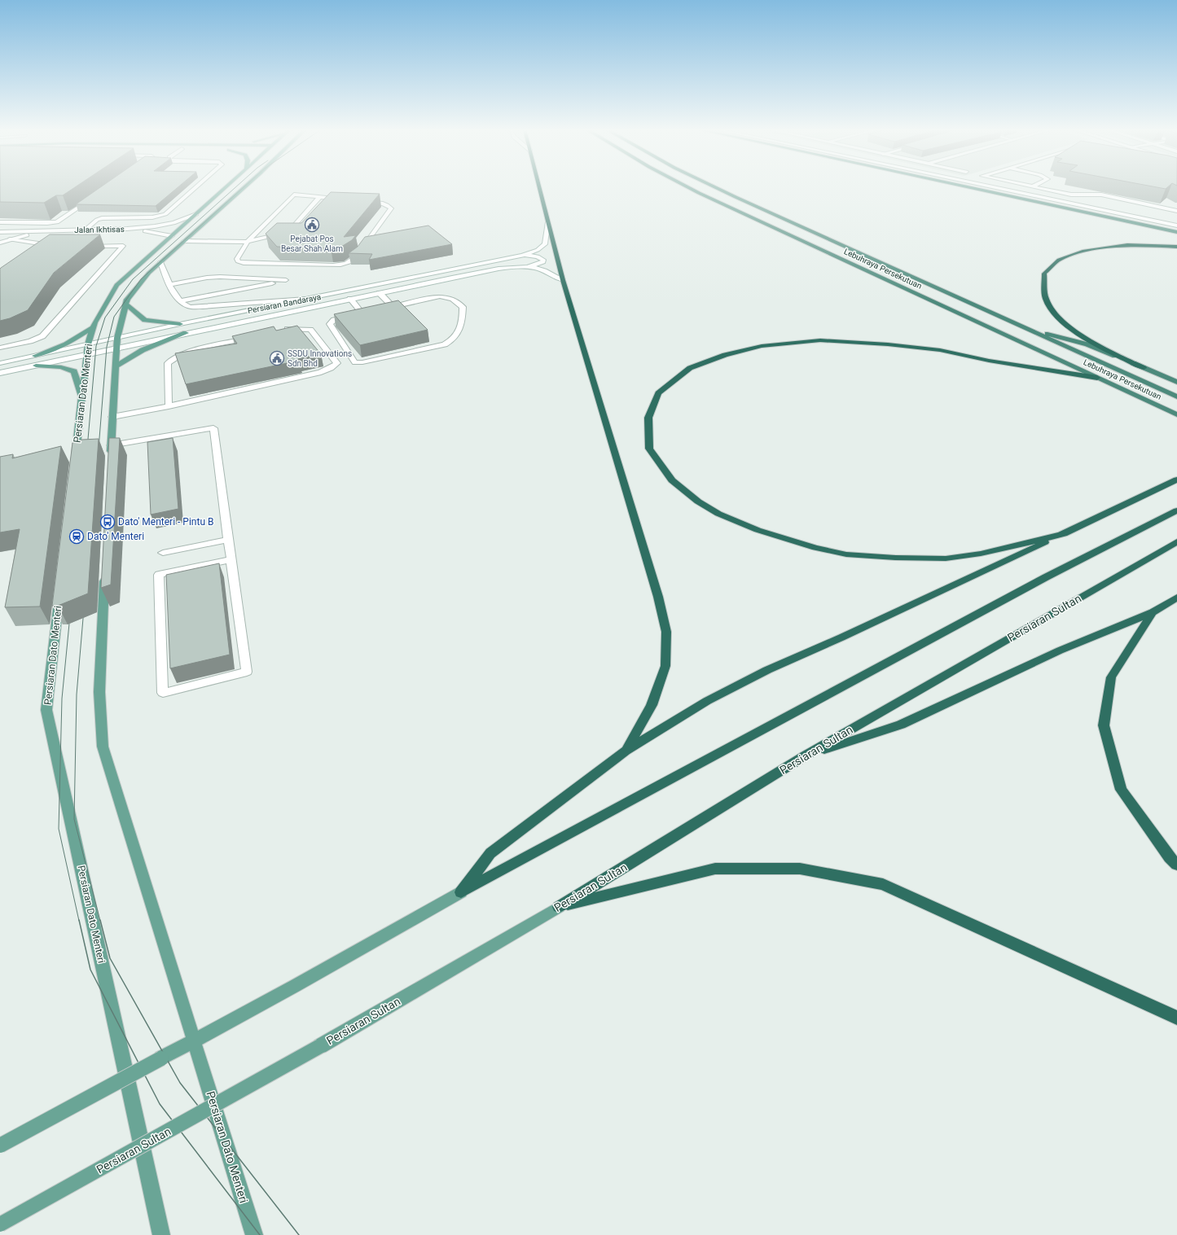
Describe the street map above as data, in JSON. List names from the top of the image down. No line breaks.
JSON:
{"streets":{"highway":["Lebuhraya Persekutuan","Persiaran Sultan"],"main road":["Persiaran Dato Menteri"],"street":["Jalan Ikhtisas","Persiaran Bandaraya"]},"crossings":[["Jalan Ikhtisas","Persiaran Dato Menteri"],["Persiaran Bandaraya","Persiaran Dato Menteri"]],"places":{"public building":["Pejabat Pos Besar Shah Alam","SSDU Innovations Sdn Bhd"],"bus stop":["Dato' Menteri - Pintu B"],"station":["Dato' Menteri"]}}
